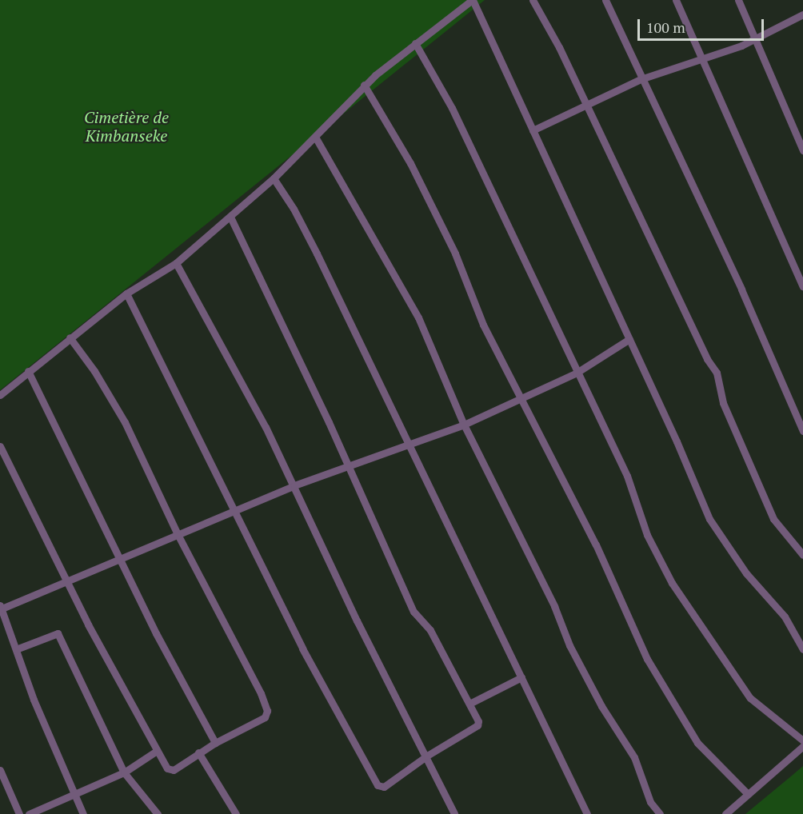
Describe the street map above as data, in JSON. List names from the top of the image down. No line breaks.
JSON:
{"parks":["Cimetière de Kimbanseke"],"scale_bar":"100 m"}
